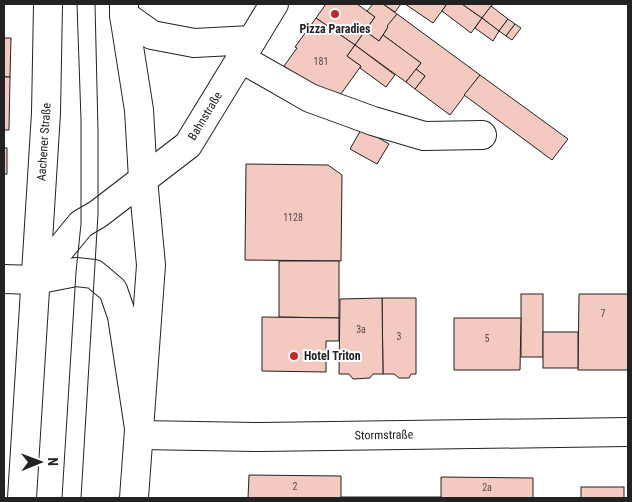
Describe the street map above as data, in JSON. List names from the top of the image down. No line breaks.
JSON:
{"streets":{"street":["Bahnstraße","Aachener Straße","Stormstraße"]},"places":["Pizza Paradies","Hotel Triton"],"house_numbers":["181","1128","7","3a","3","5","2","2a"],"north":"right"}
